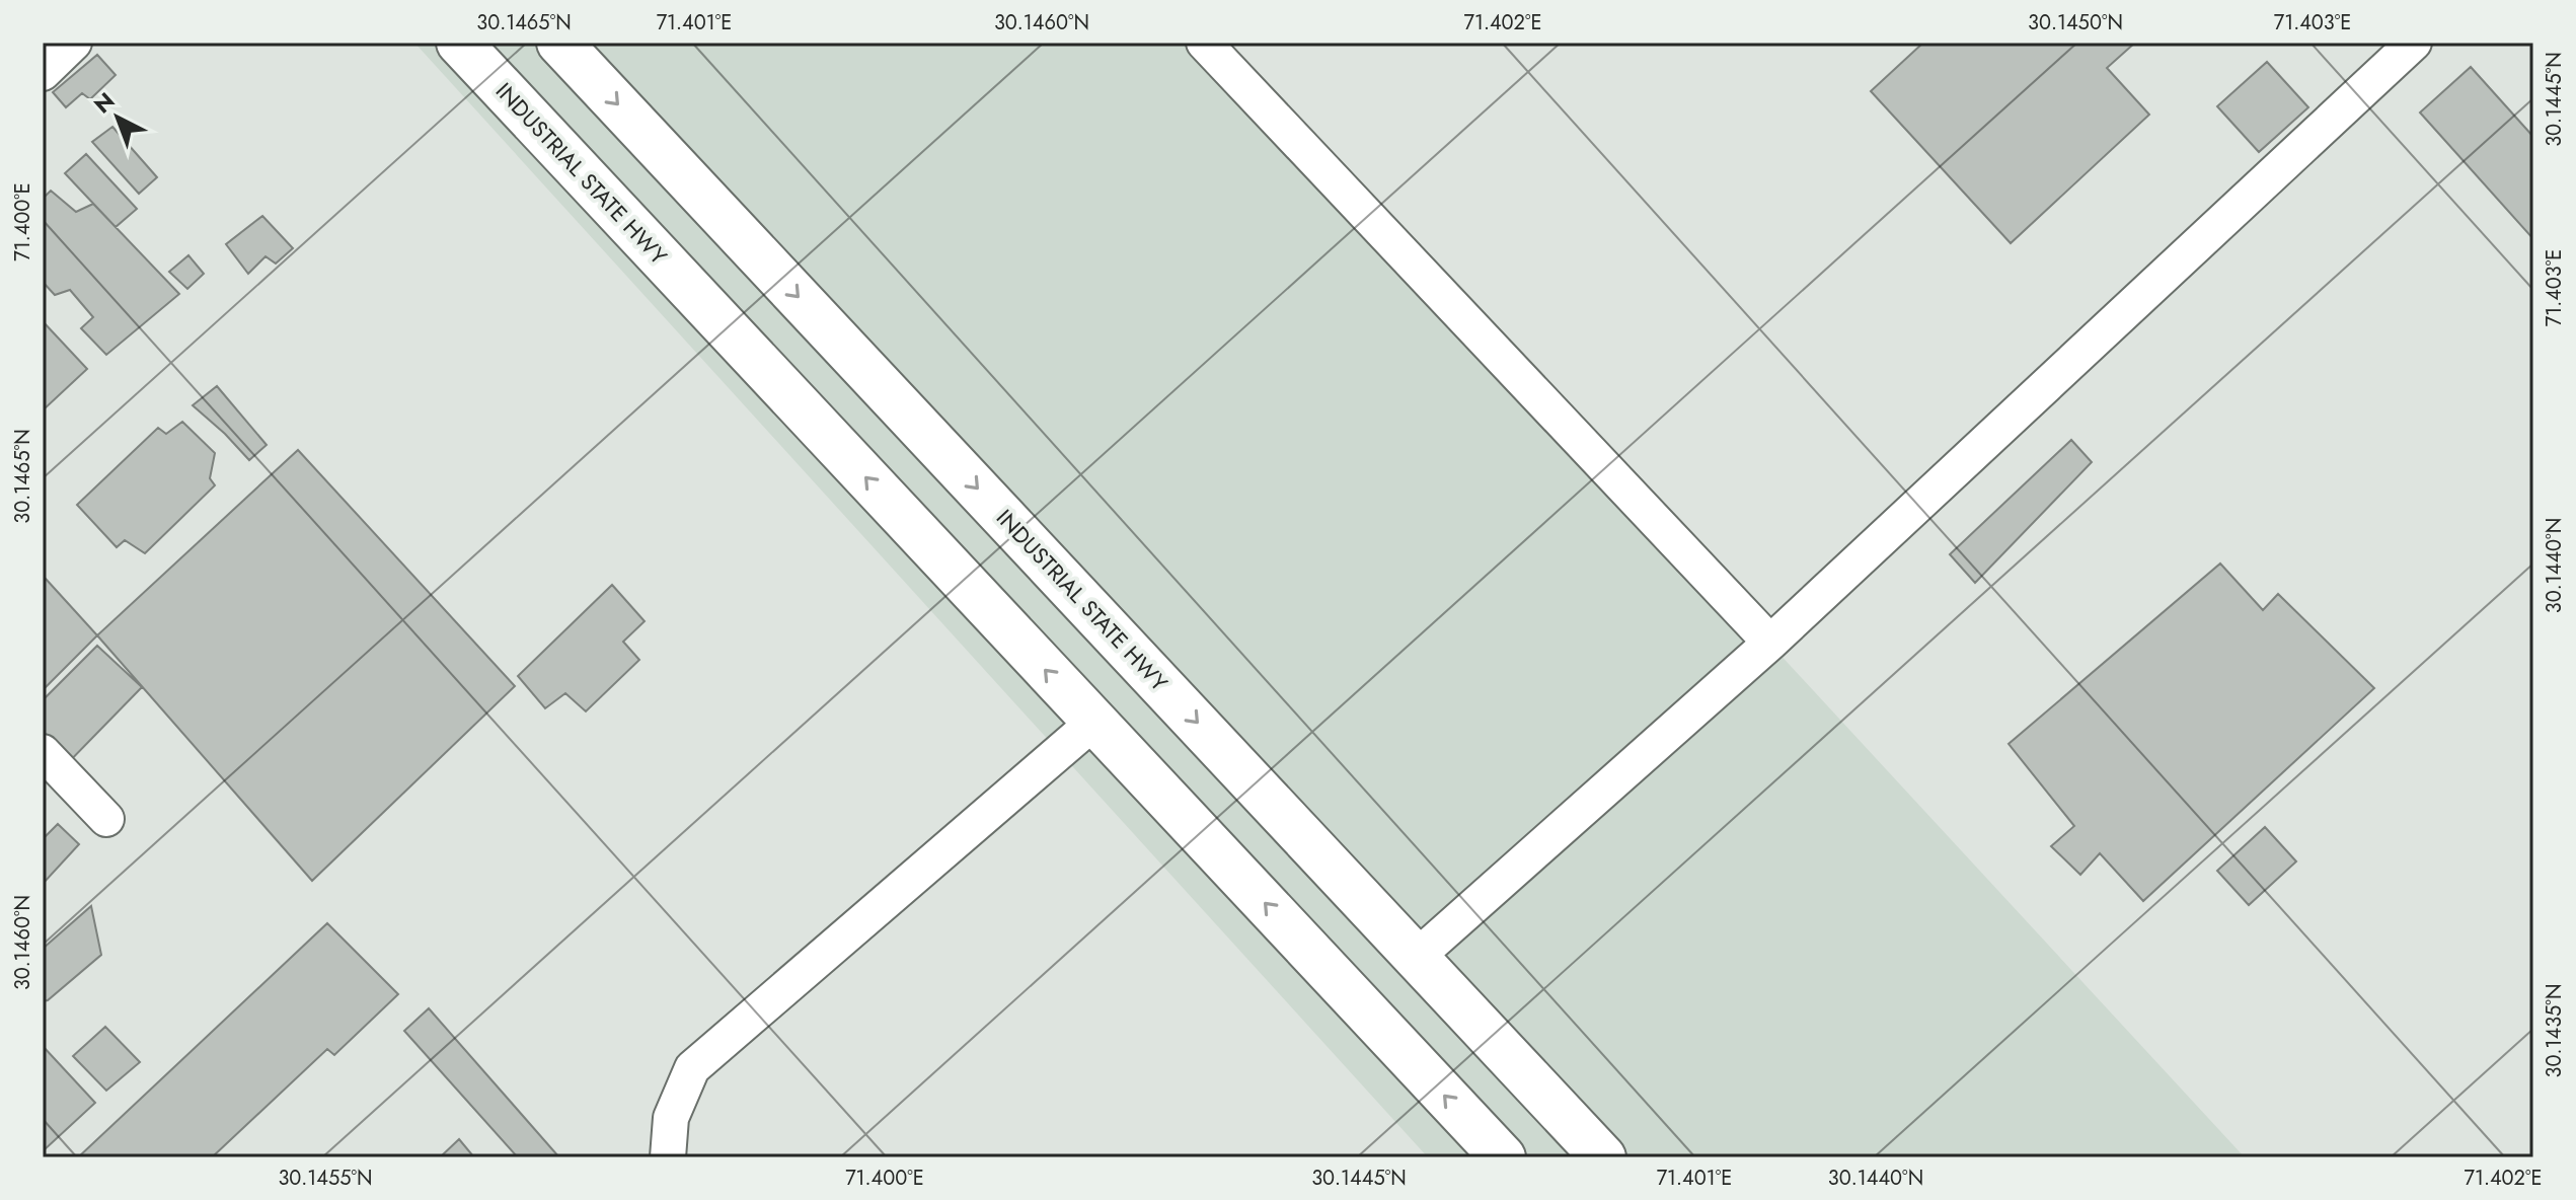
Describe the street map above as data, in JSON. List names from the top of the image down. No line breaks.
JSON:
{"streets":{"main road":["INDUSTRIAL STATE HWY"]},"north":"top left","coordinates":["30.1465°N","71.401°E","30.1460°N","71.402°E","30.1450°N","71.403°E","30.1445°N","71.400°E","30.1440°N","30.1435°N","30.1455°N"]}
